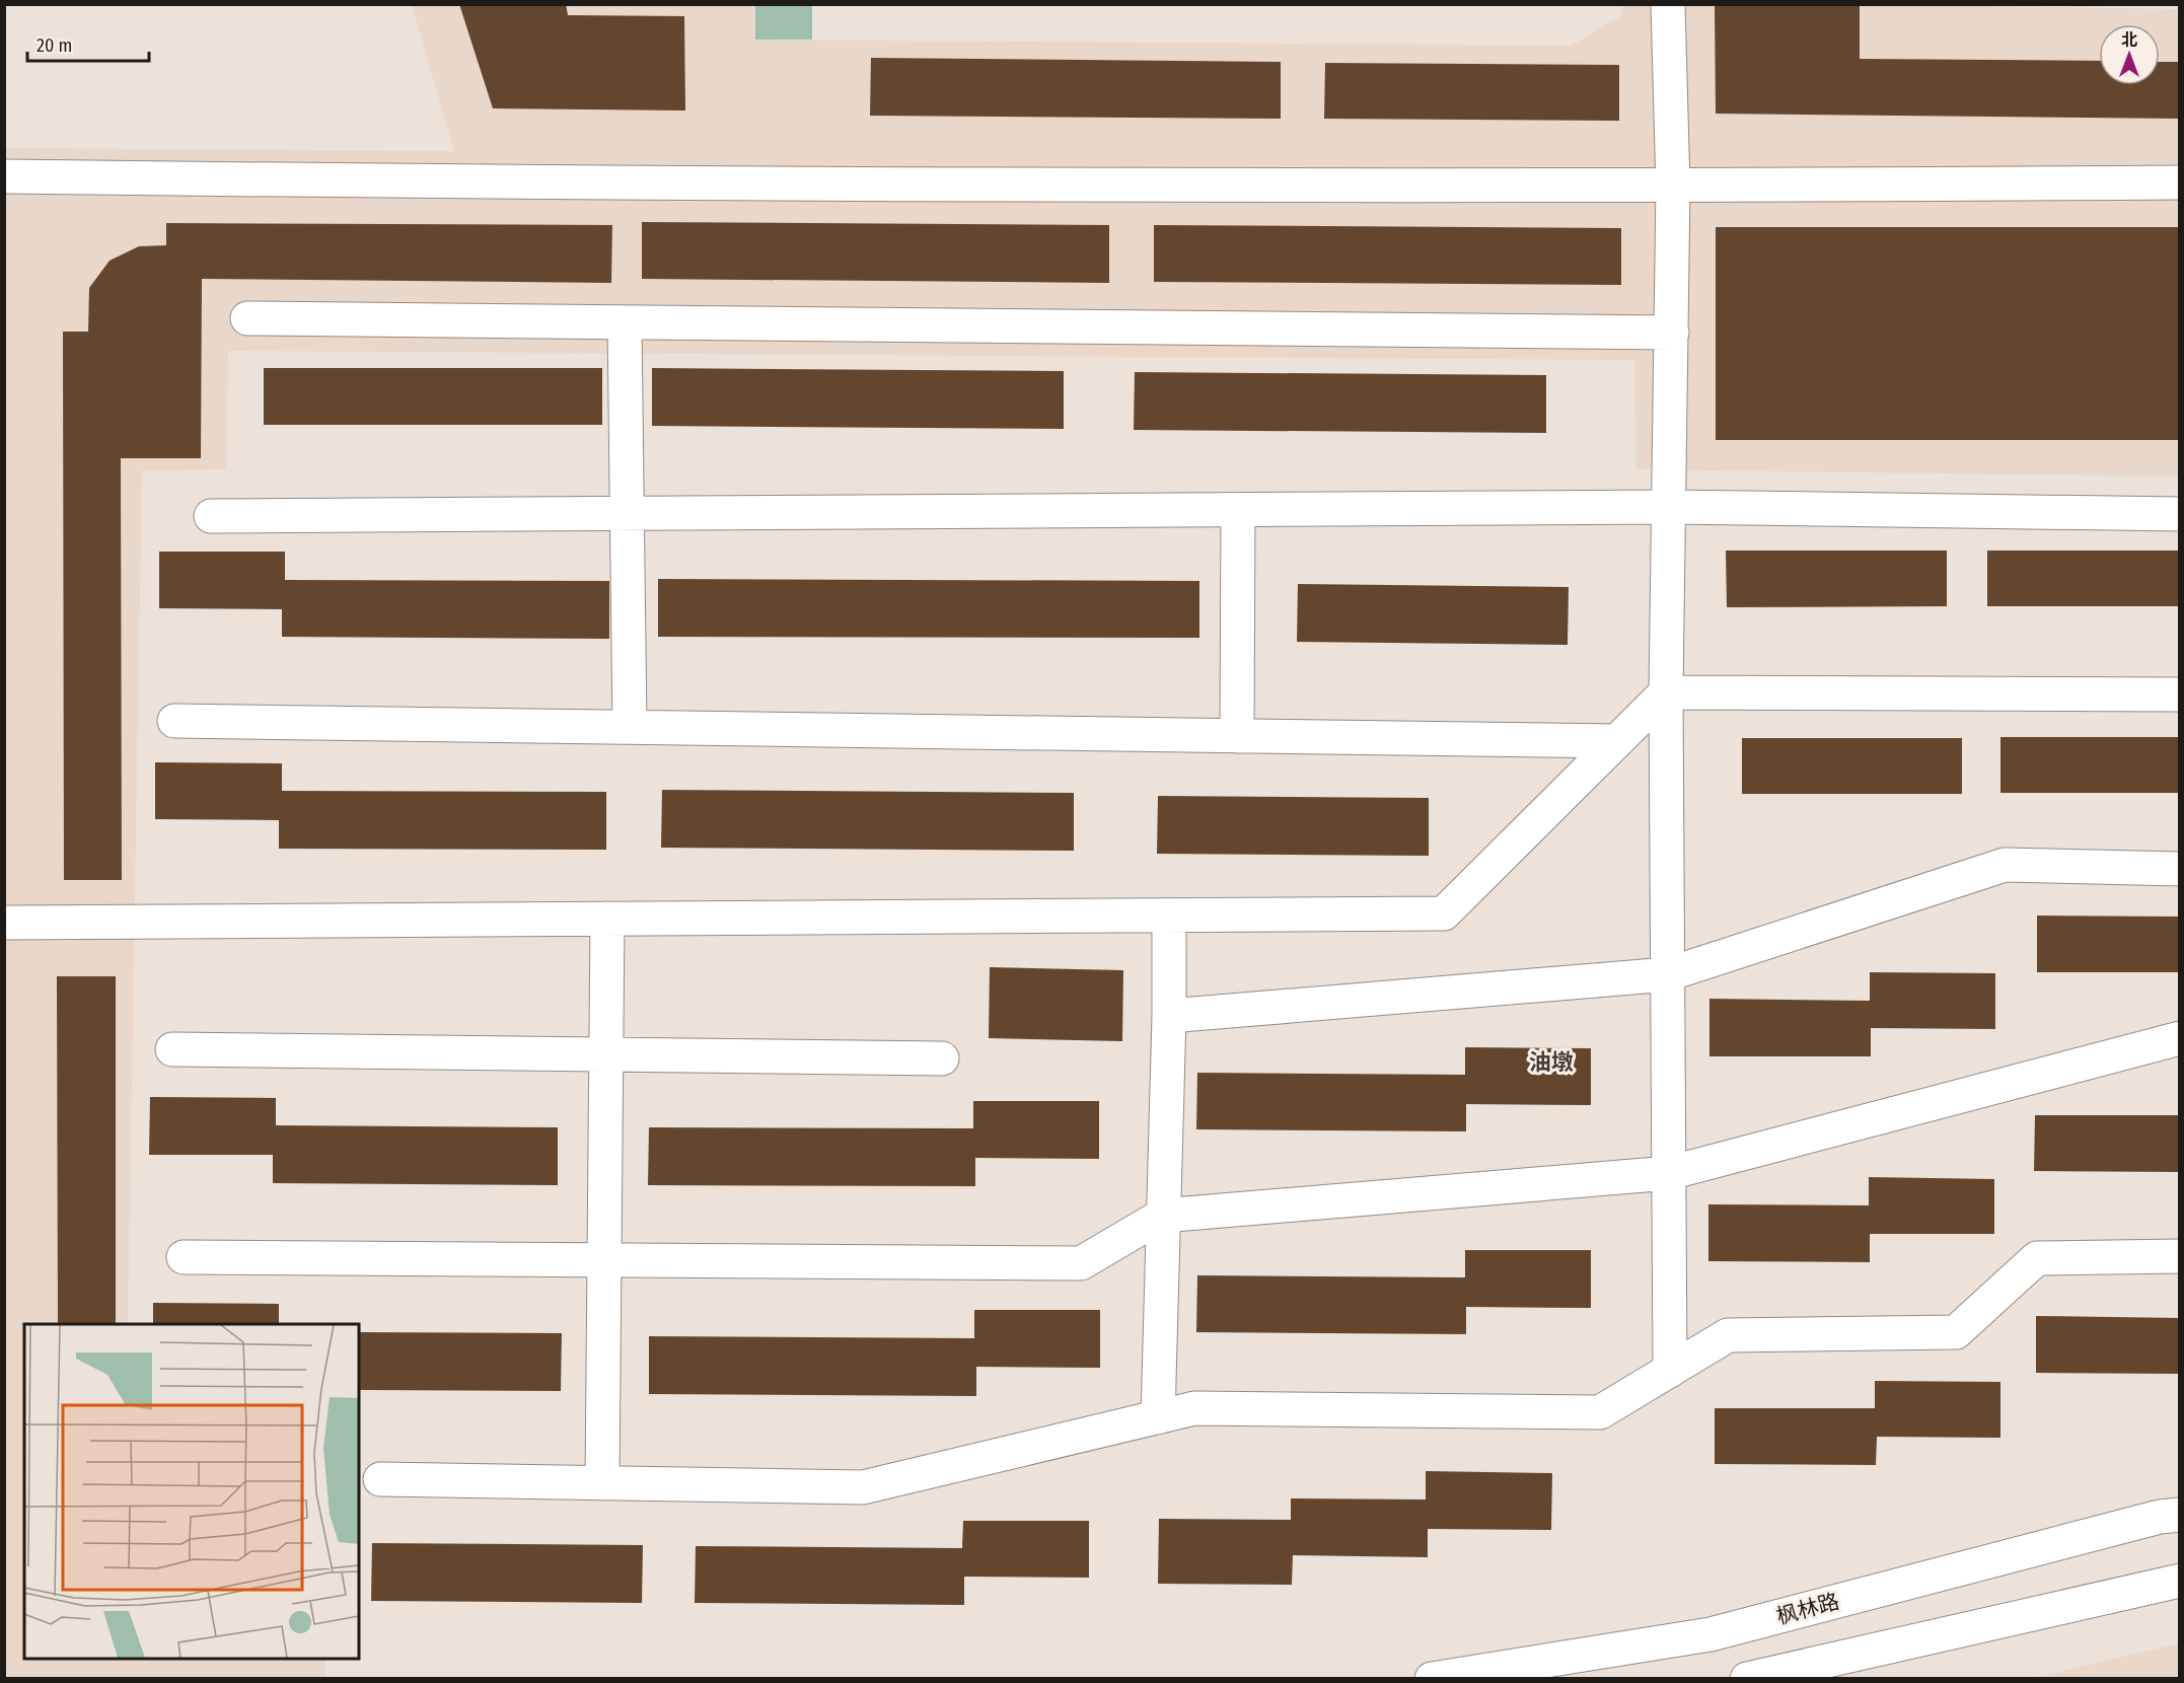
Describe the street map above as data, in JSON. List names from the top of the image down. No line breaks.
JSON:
{"streets":{"street":["枫林路"]},"districts":["油墩"],"scale_bar":"20 m","north":"top"}
